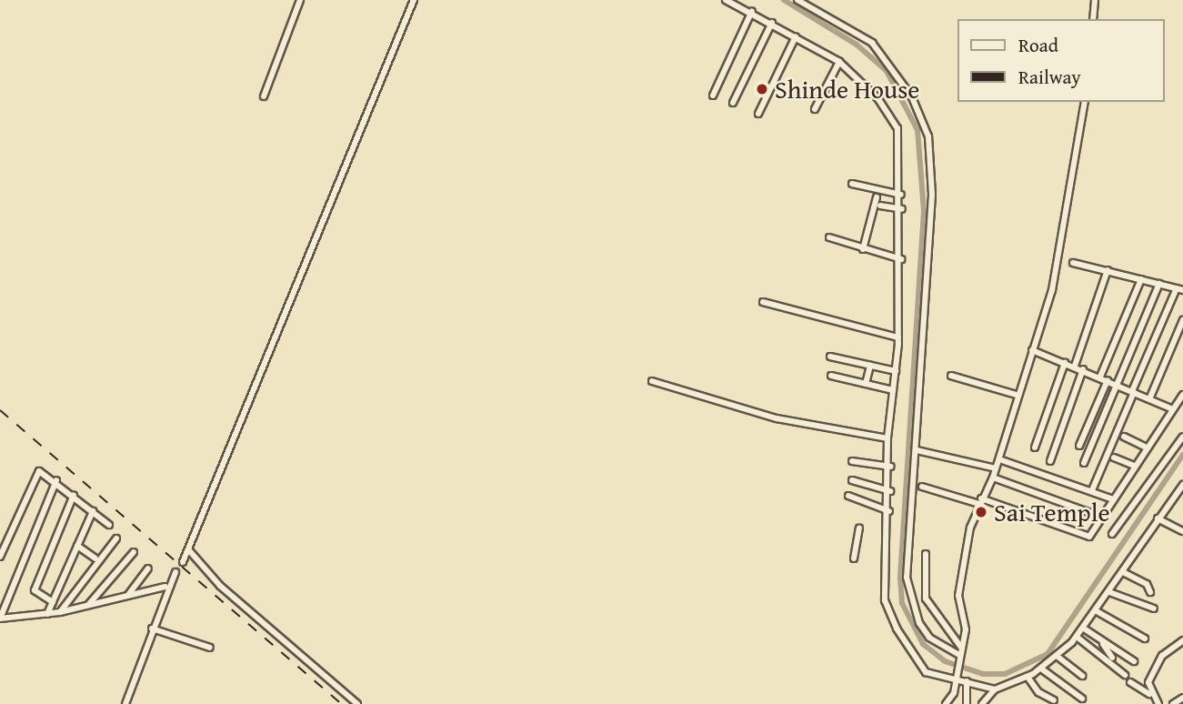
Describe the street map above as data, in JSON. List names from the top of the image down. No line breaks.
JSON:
{"places":["Shinde House","Sai Temple"],"legend":["Road","Railway"]}
